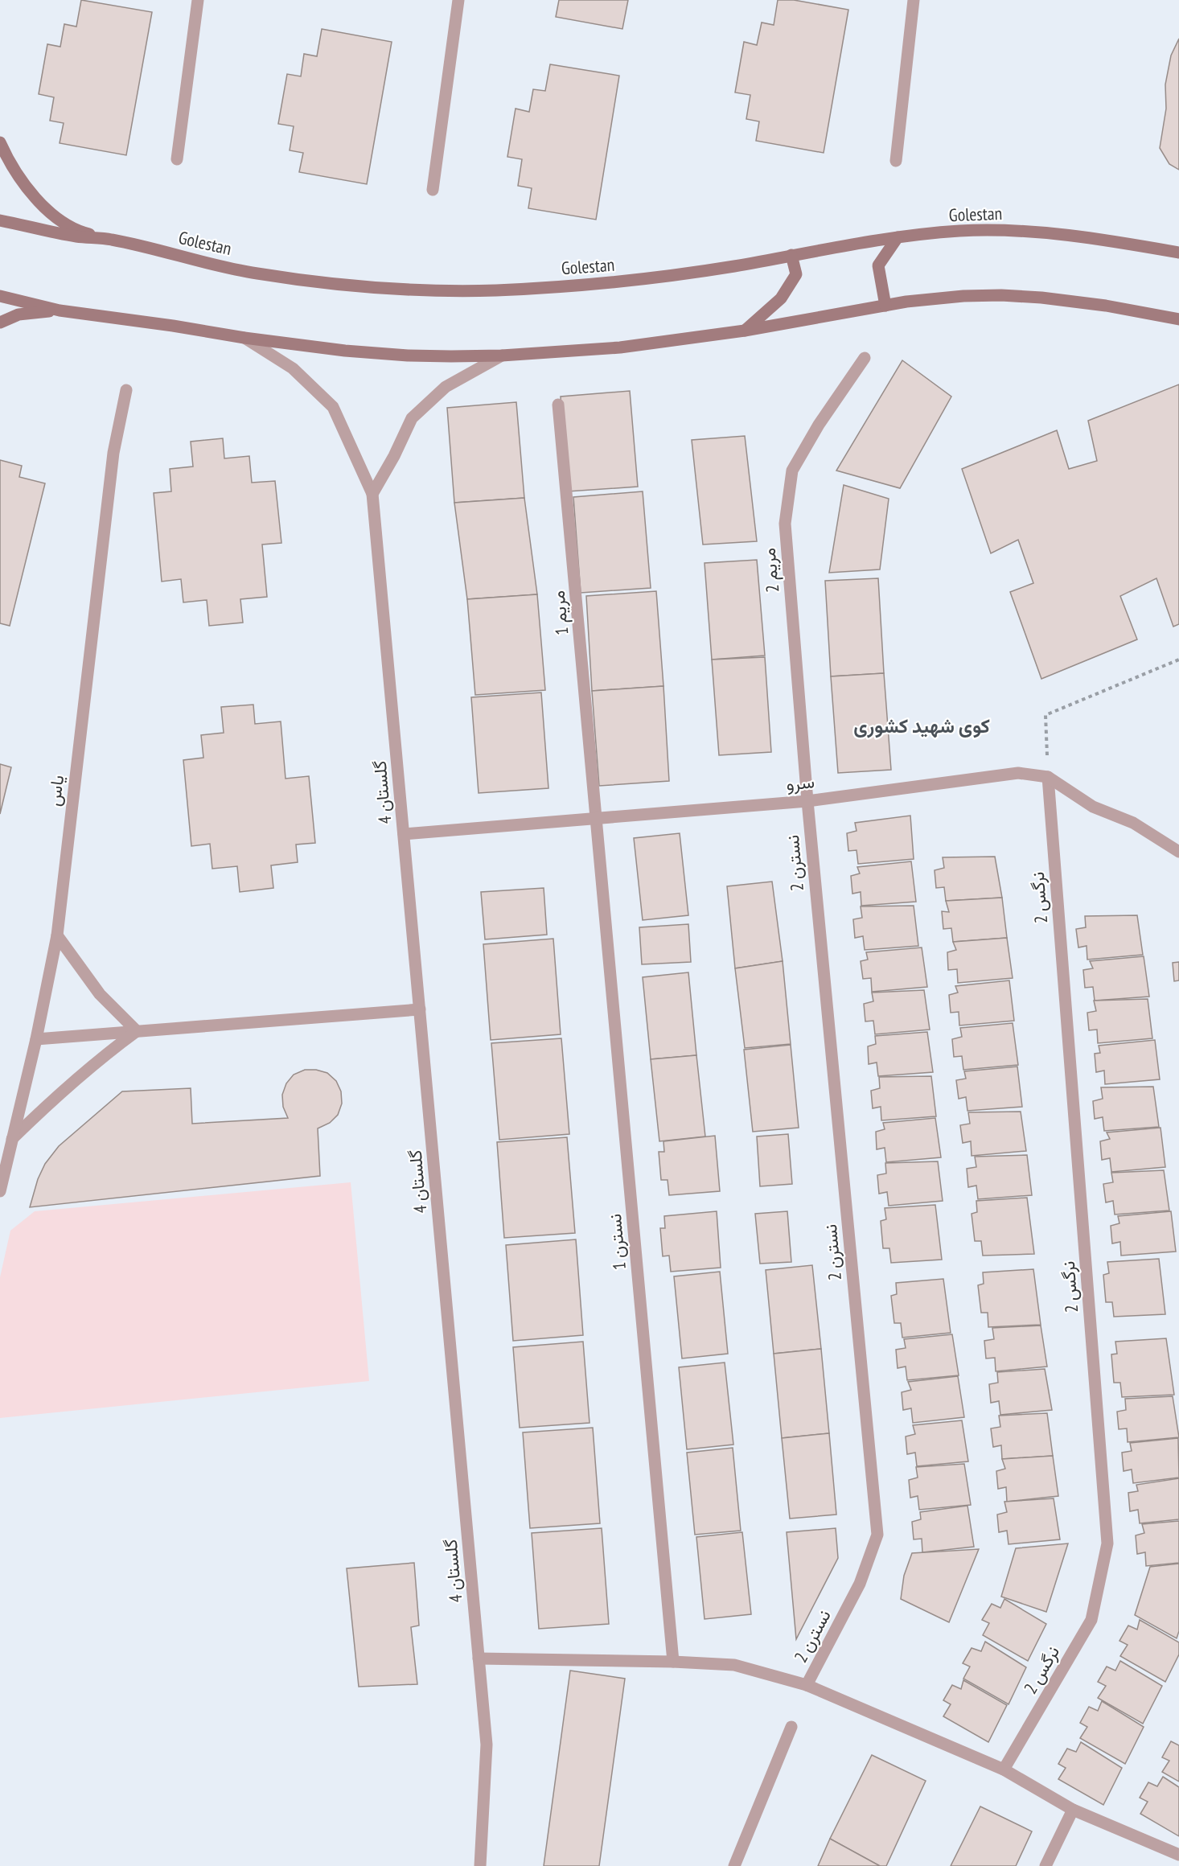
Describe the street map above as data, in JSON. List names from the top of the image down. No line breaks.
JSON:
{"streets":{"main road":["Golestan"],"street":["مریم 2","مریم 1","سرو","یاس","گلستان 4","نسترن 2","نرگس 2","نسترن 1"]},"crossings":[["مریم 2","سرو"],["مریم 2","نسترن 2"],["مریم 1","سرو"],["مریم 1","نسترن 1"],["سرو","گلستان 4"],["سرو","نسترن 2"],["سرو","نرگس 2"],["سرو","نسترن 1"]],"districts":["کوی شهید کشوری"]}
